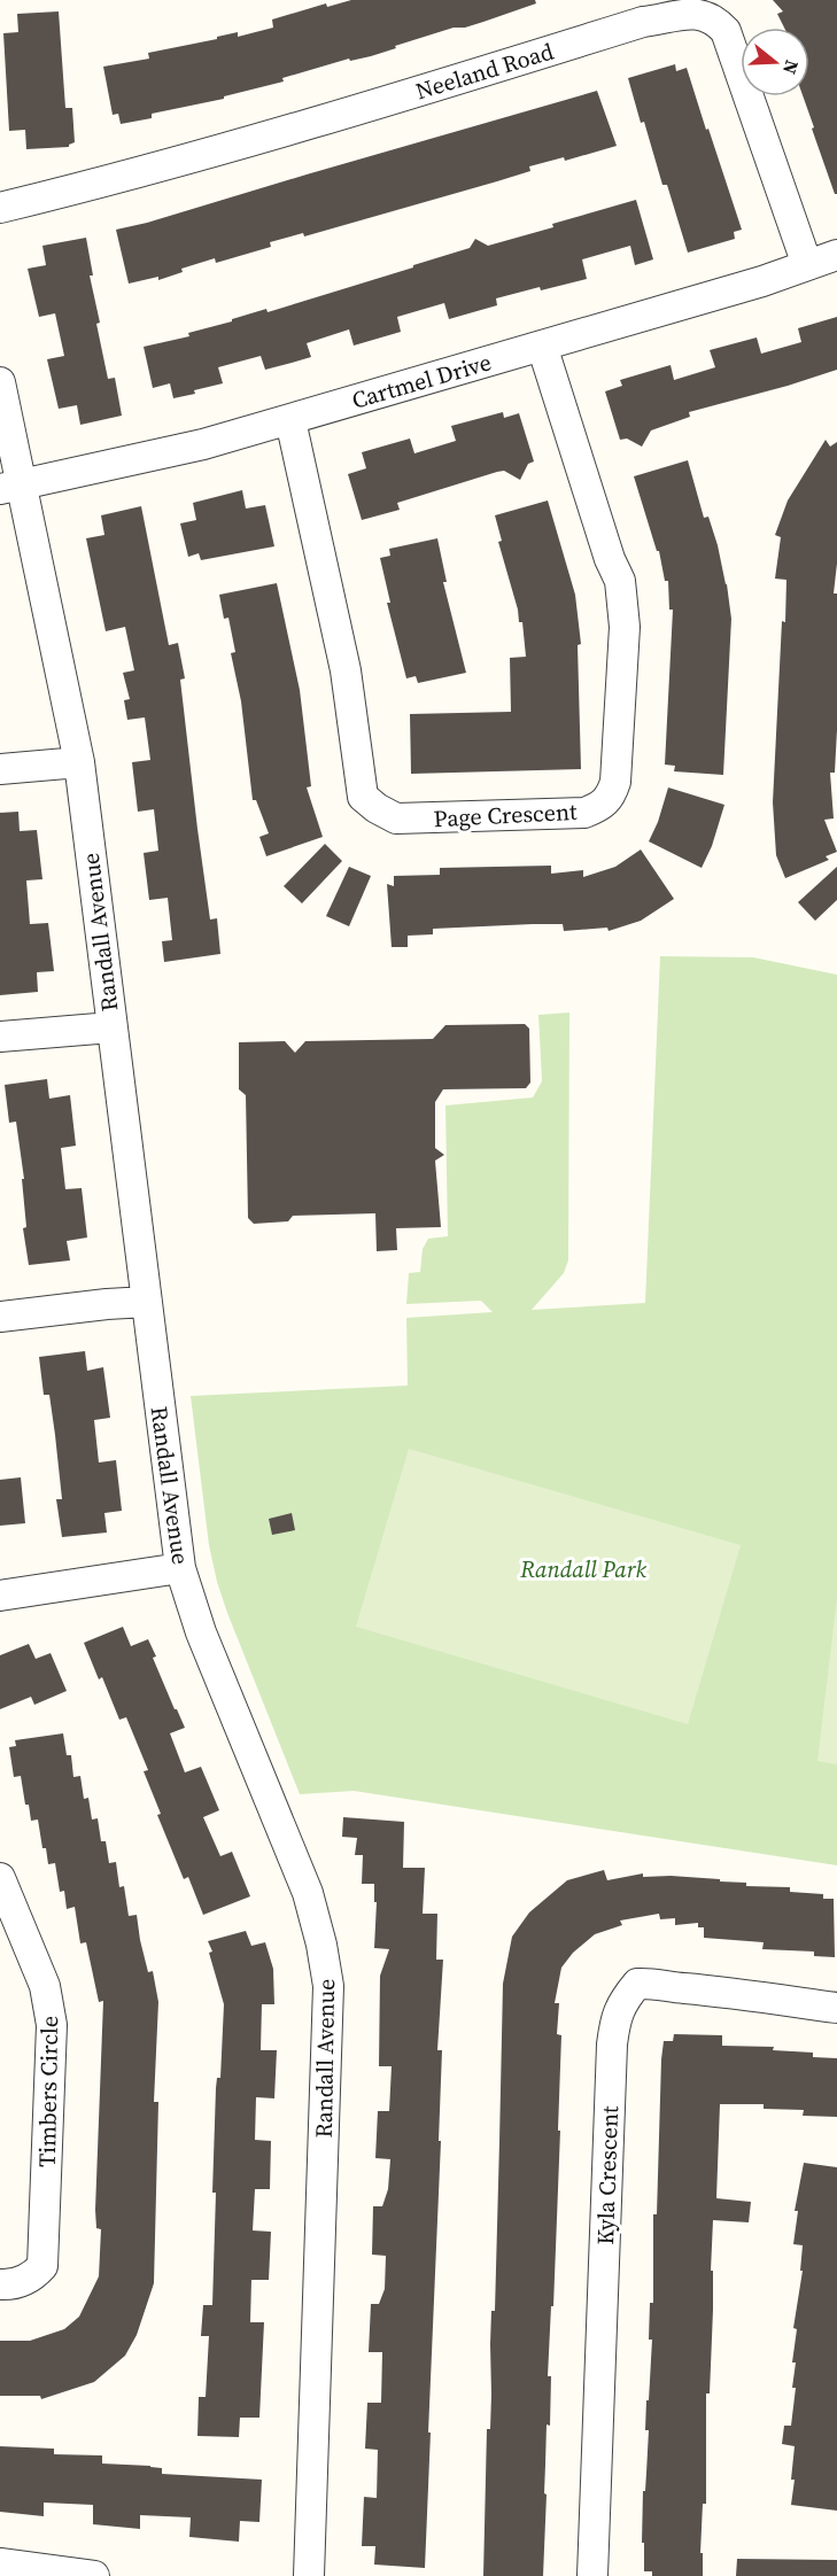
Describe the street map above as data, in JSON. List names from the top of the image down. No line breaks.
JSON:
{"streets":{"street":["Neeland Road","Cartmel Drive","Page Crescent","Randall Avenue","Timbers Circle","Kyla Crescent"]},"crossings":[["Neeland Road","Cartmel Drive"],["Cartmel Drive","Page Crescent"],["Cartmel Drive","Randall Avenue"]],"parks":["Randall Park"],"north":"right"}
